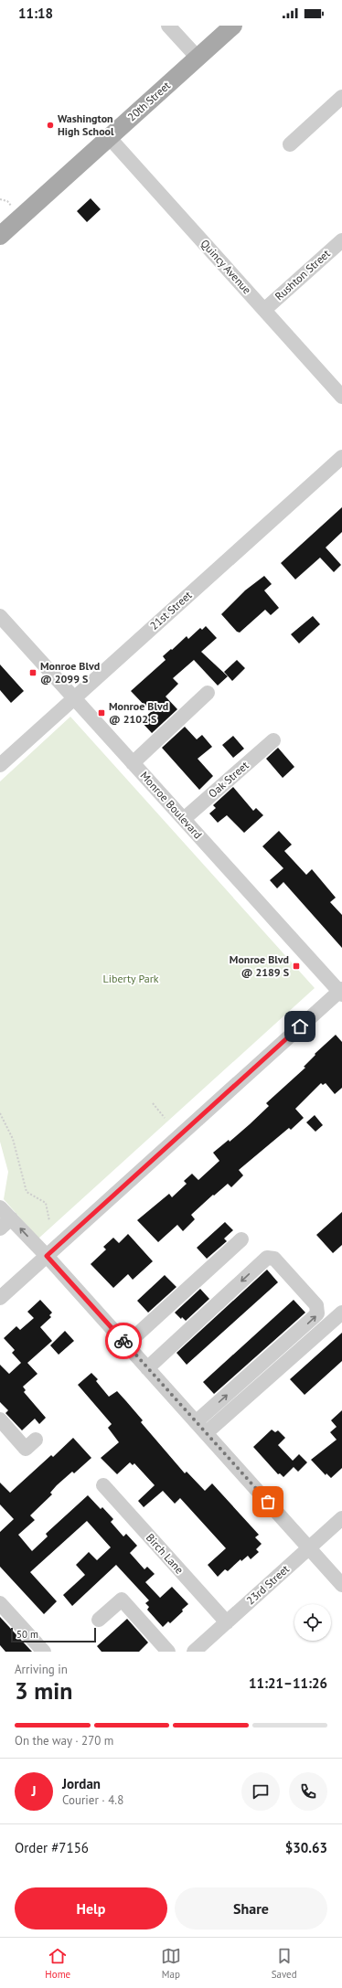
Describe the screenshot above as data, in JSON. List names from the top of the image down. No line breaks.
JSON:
{"streets":{"main road":["20th Street"],"street":["Quincy Avenue","Rushton Street","21st Street","Oak Street","Monroe Boulevard","Birch Lane","23rd Street"]},"crossings":[["20th Street","Quincy Avenue"],["Quincy Avenue","Rushton Street"],["21st Street","Monroe Boulevard"],["Oak Street","Monroe Boulevard"],["Birch Lane","23rd Street"]],"parks":["Liberty Park"],"places":{"other":["Washington High School"],"transit":["Monroe Blvd @ 2099 S","Monroe Blvd @ 2102 S","Monroe Blvd @ 2189 S"]},"scale_bar":"50 m","page":{"status":"11:18","scale":"50 m","heading":["3 min","Arriving in","11:21–11:26"],"panel":["Jordan","Courier · 4.8","Order #7156","$30.63"],"bar":"On the way · 270 m","round":"J","buttons":["Help","Share"],"tabs":["Home","Map","Saved"]}}
